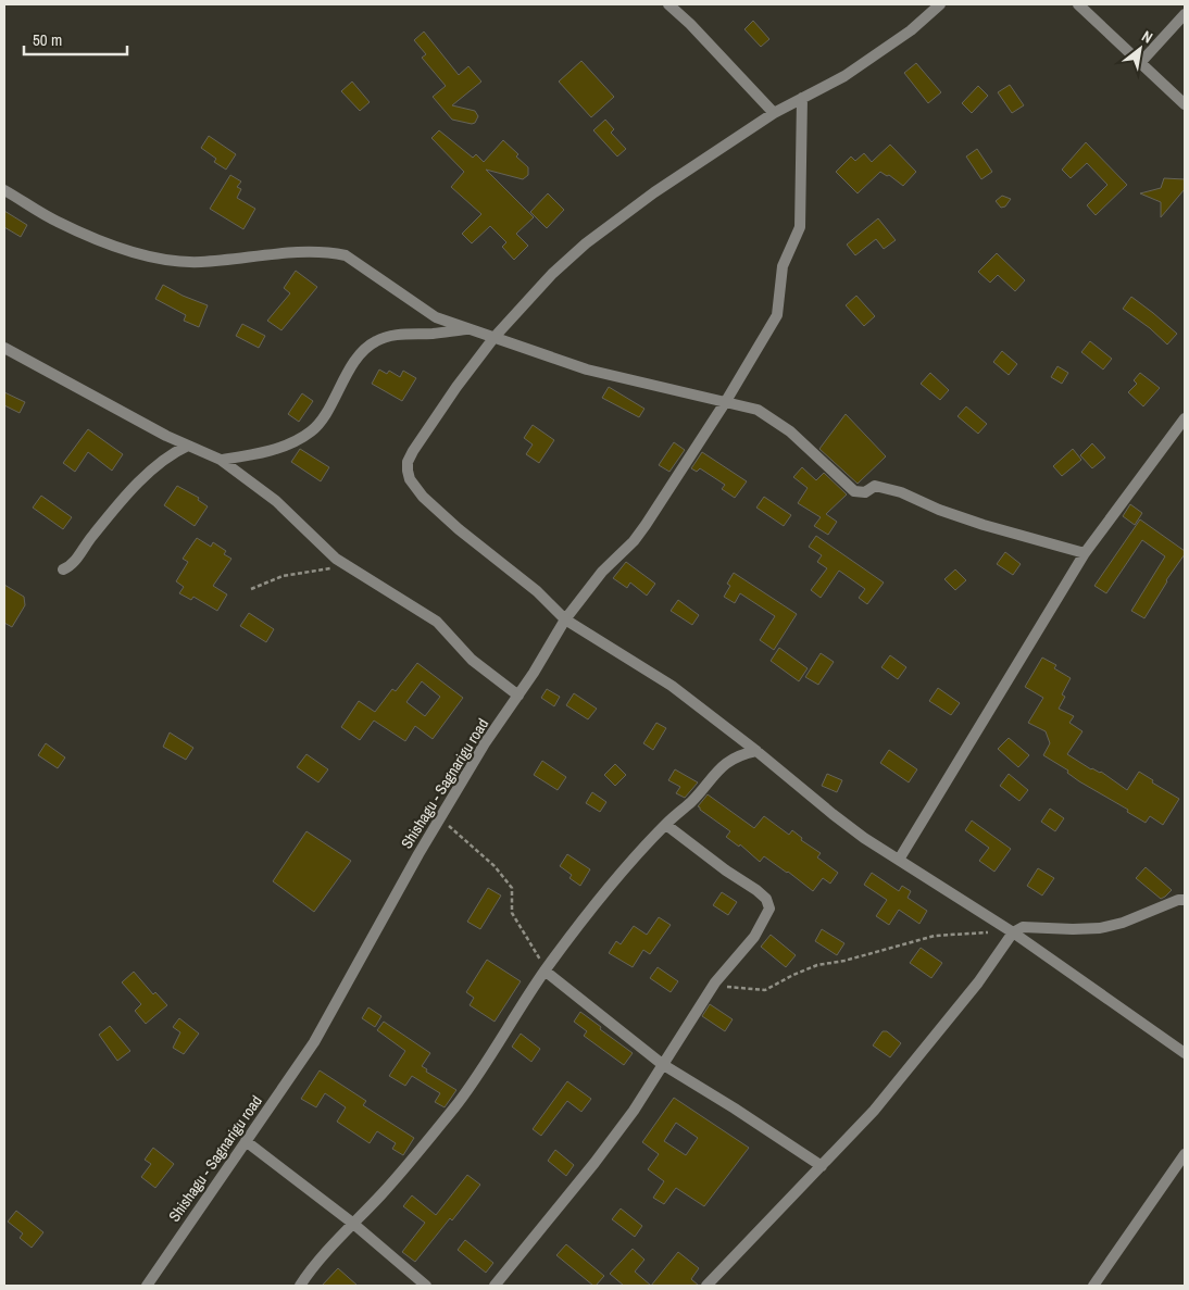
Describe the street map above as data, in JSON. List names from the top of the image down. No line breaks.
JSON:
{"streets":{"street":["Shishagu - Sagnarigu road"]},"scale_bar":"50 m","north":"top right"}
